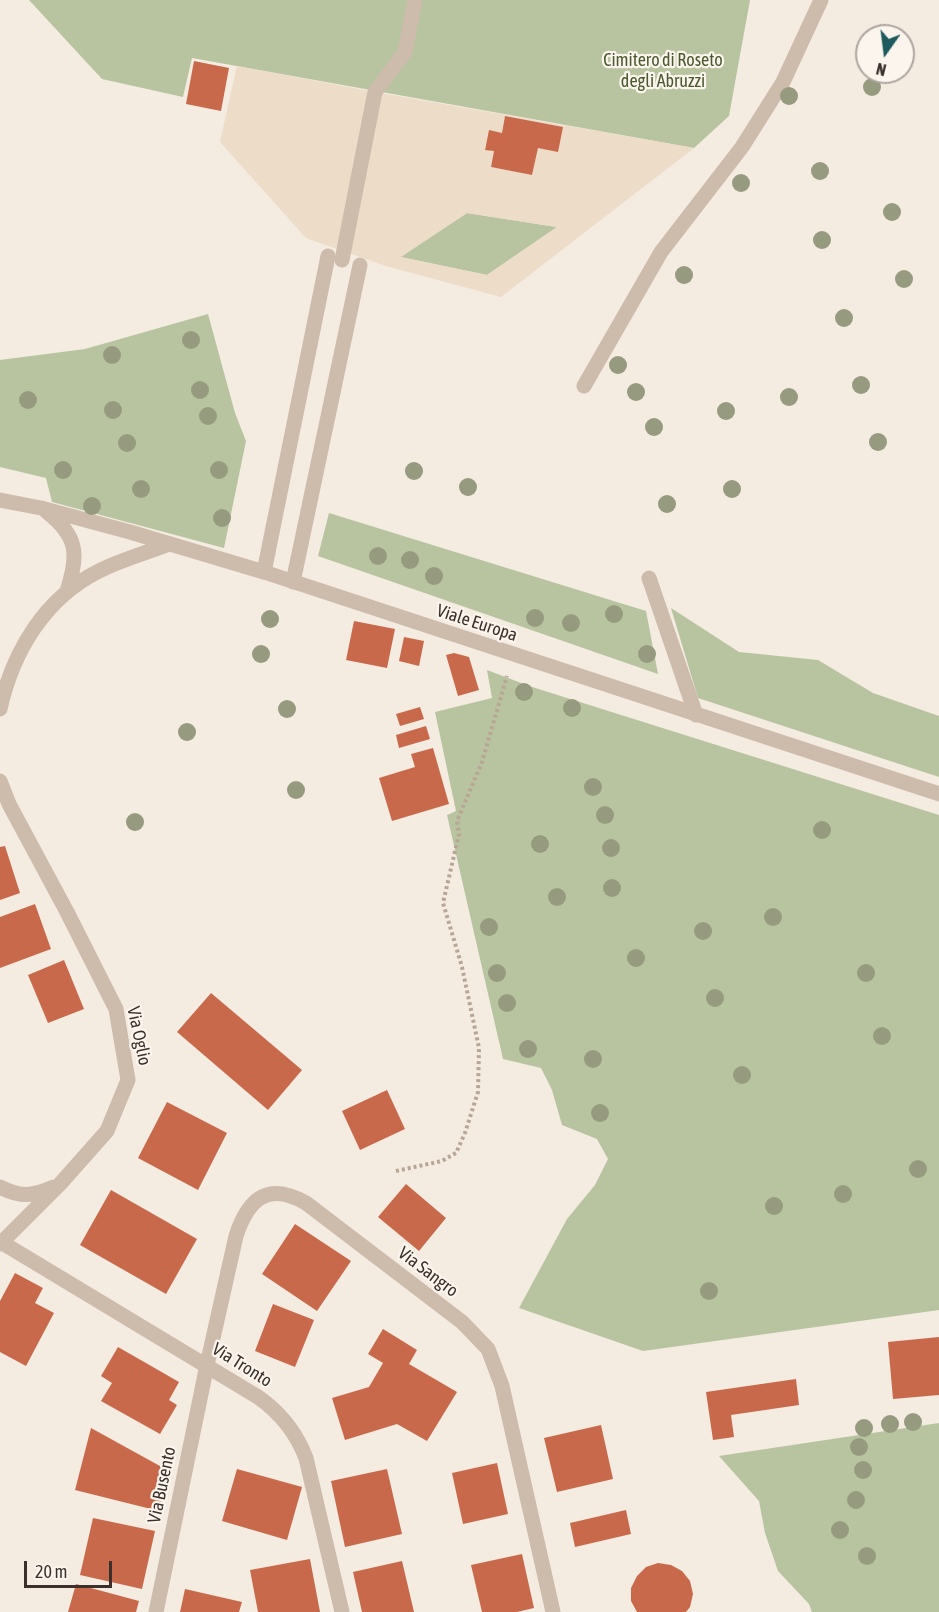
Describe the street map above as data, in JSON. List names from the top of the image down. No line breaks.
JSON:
{"streets":{"street":["Viale Europa","Via Oglio","Via Sangro","Via Tronto","Via Busento"]},"crossings":[["Via Oglio","Via Tronto"],["Via Sangro","Via Tronto"],["Via Sangro","Via Busento"],["Via Tronto","Via Busento"]],"parks":["Cimitero di Roseto degli Abruzzi"],"scale_bar":"20 m","north":"bottom"}
